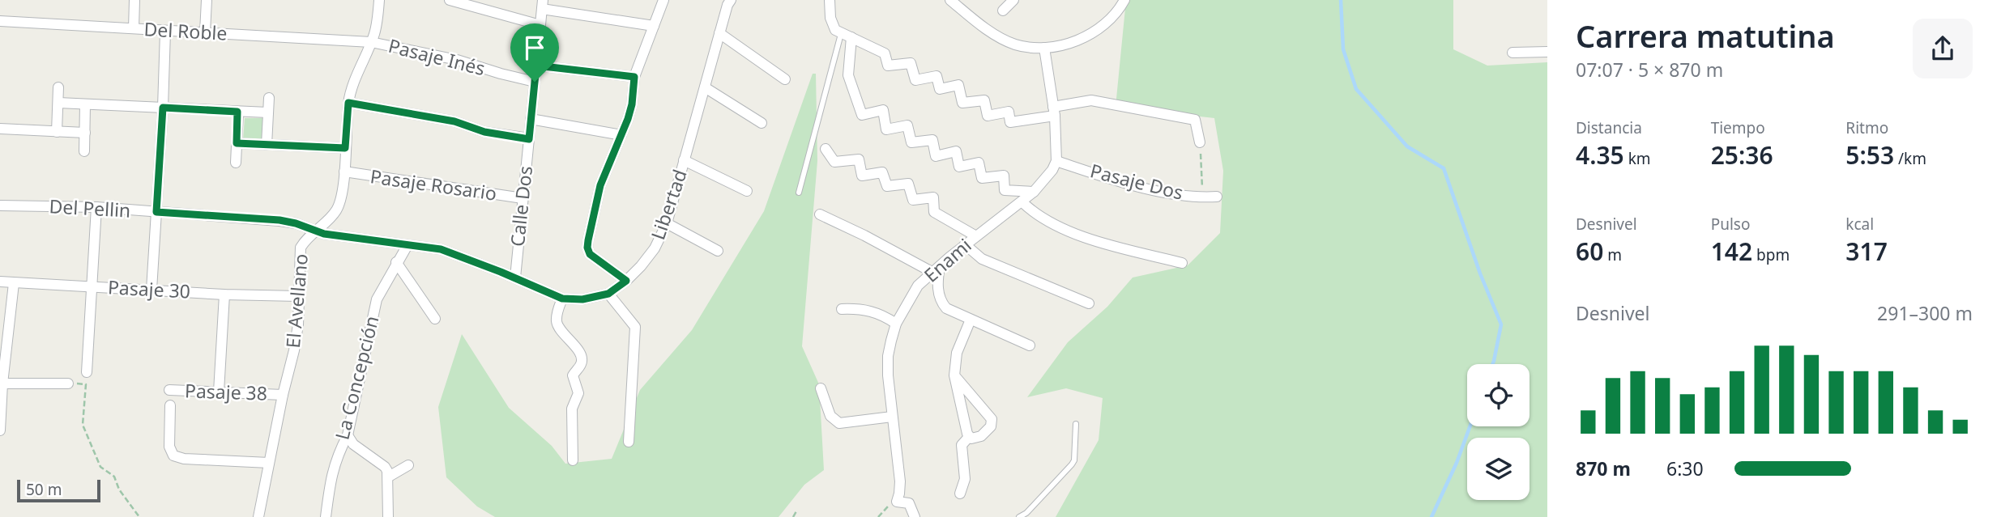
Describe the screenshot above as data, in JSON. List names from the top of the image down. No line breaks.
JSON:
{"streets":{"street":["Del Roble","Pasaje Inés","Pasaje Dos","Pasaje Rosario","Libertad","Calle Dos","Del Pellin","Enami","Pasaje 30","El Avellano","La Concepción","Pasaje 38"]},"crossings":[["Del Roble","Pasaje Inés"],["Del Roble","El Avellano"],["Pasaje Inés","Calle Dos"],["Pasaje Inés","El Avellano"],["Pasaje Dos","Enami"],["Pasaje Rosario","Calle Dos"],["Pasaje Rosario","El Avellano"],["Libertad","Calle Dos"],["Libertad","Del Pellin"],["Libertad","El Avellano"],["Libertad","La Concepción"],["Del Pellin","El Avellano"],["Pasaje 30","El Avellano"],["El Avellano","Pasaje 38"]],"scale_bar":"50 m","page":{"heading":["Carrera matutina","07:07 · 5 × 870 m"],"stats":[["Distancia","4.35 km"],["Tiempo","25:36"],["Ritmo","5:53 /km"],["Desnivel","60 m"],["Pulso","142 bpm"],["kcal","317"]],"chart":["Desnivel","291–300 m"],"list":[{"name":"870 m","note":"6:30"}],"scale":"50 m"}}
